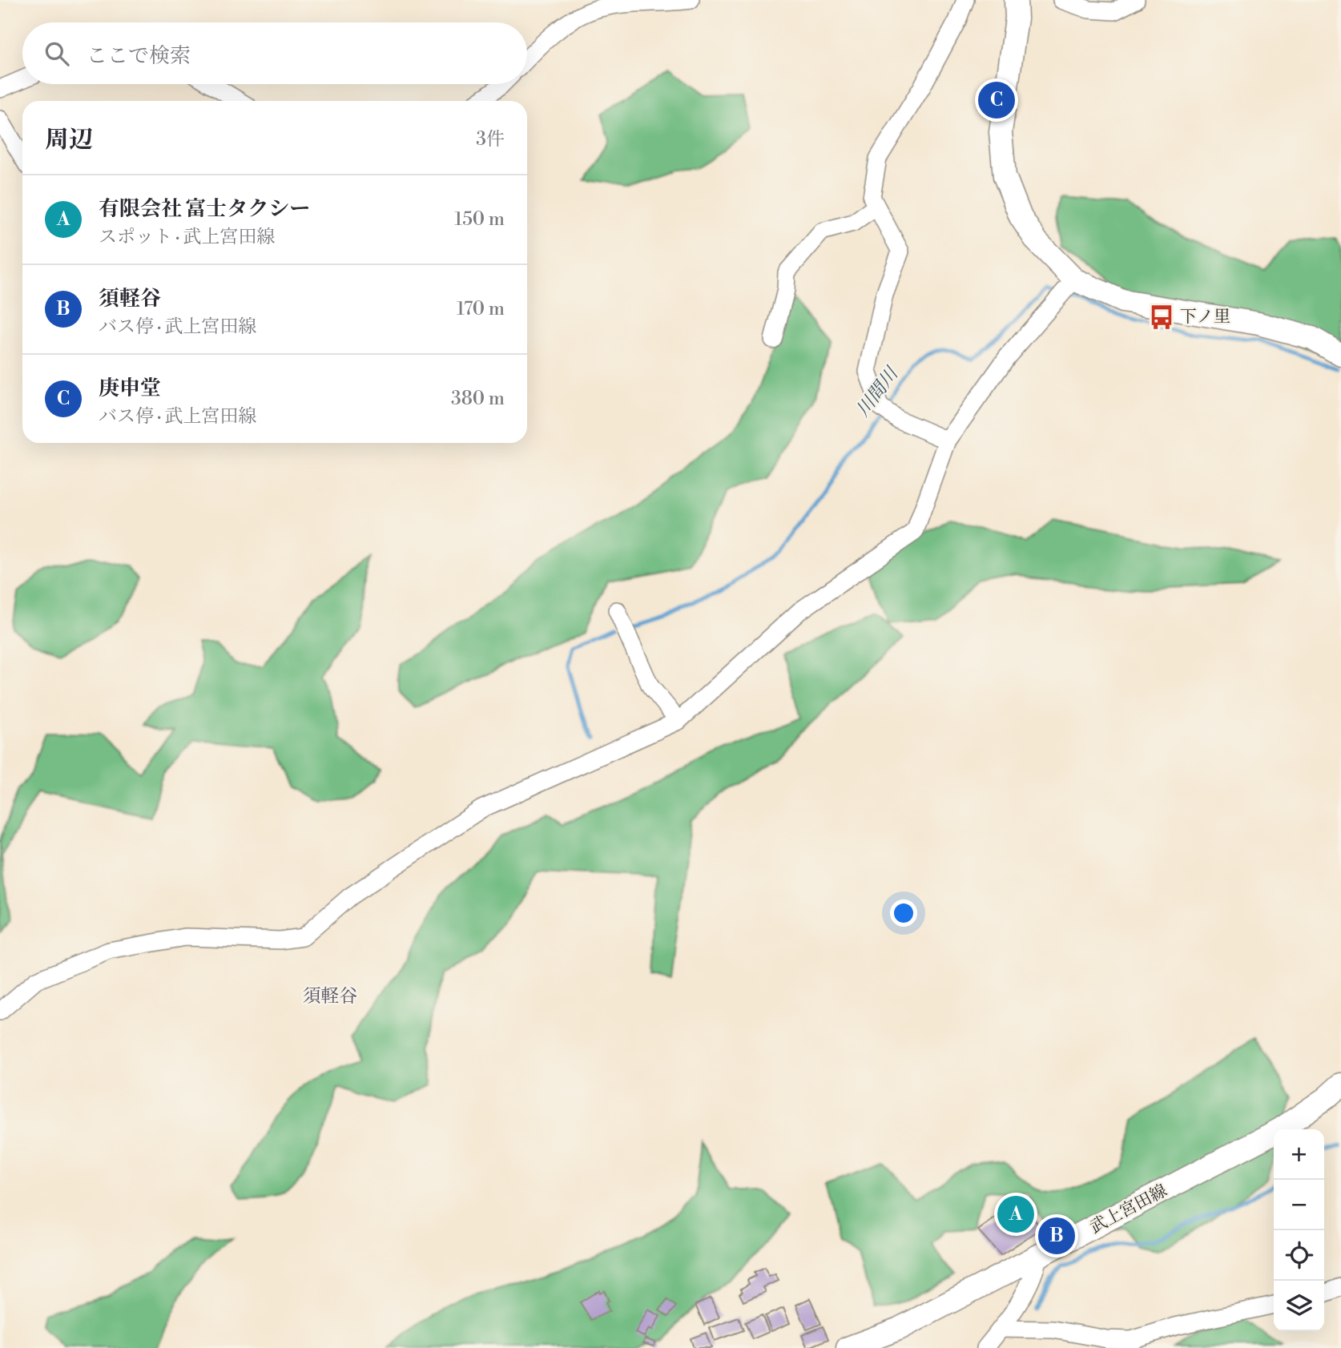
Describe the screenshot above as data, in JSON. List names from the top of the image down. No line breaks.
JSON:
{"streets":{"main road":["武上宮田線"]},"districts":["須軽谷"],"water":["川間川"],"places":{"bus stop":["下ノ里"]},"page":{"search":"ここで検索","pins":["C","A","B"],"heading":["周辺","3件"],"list":[{"mark":"A","name":"有限会社 富士タクシー","note":"スポット · 武上宮田線","value":"150 m"},{"mark":"B","name":"須軽谷","note":"バス停 · 武上宮田線","value":"170 m"},{"mark":"C","name":"庚申堂","note":"バス停 · 武上宮田線","value":"380 m"}],"map_buttons":["+","−"]}}
